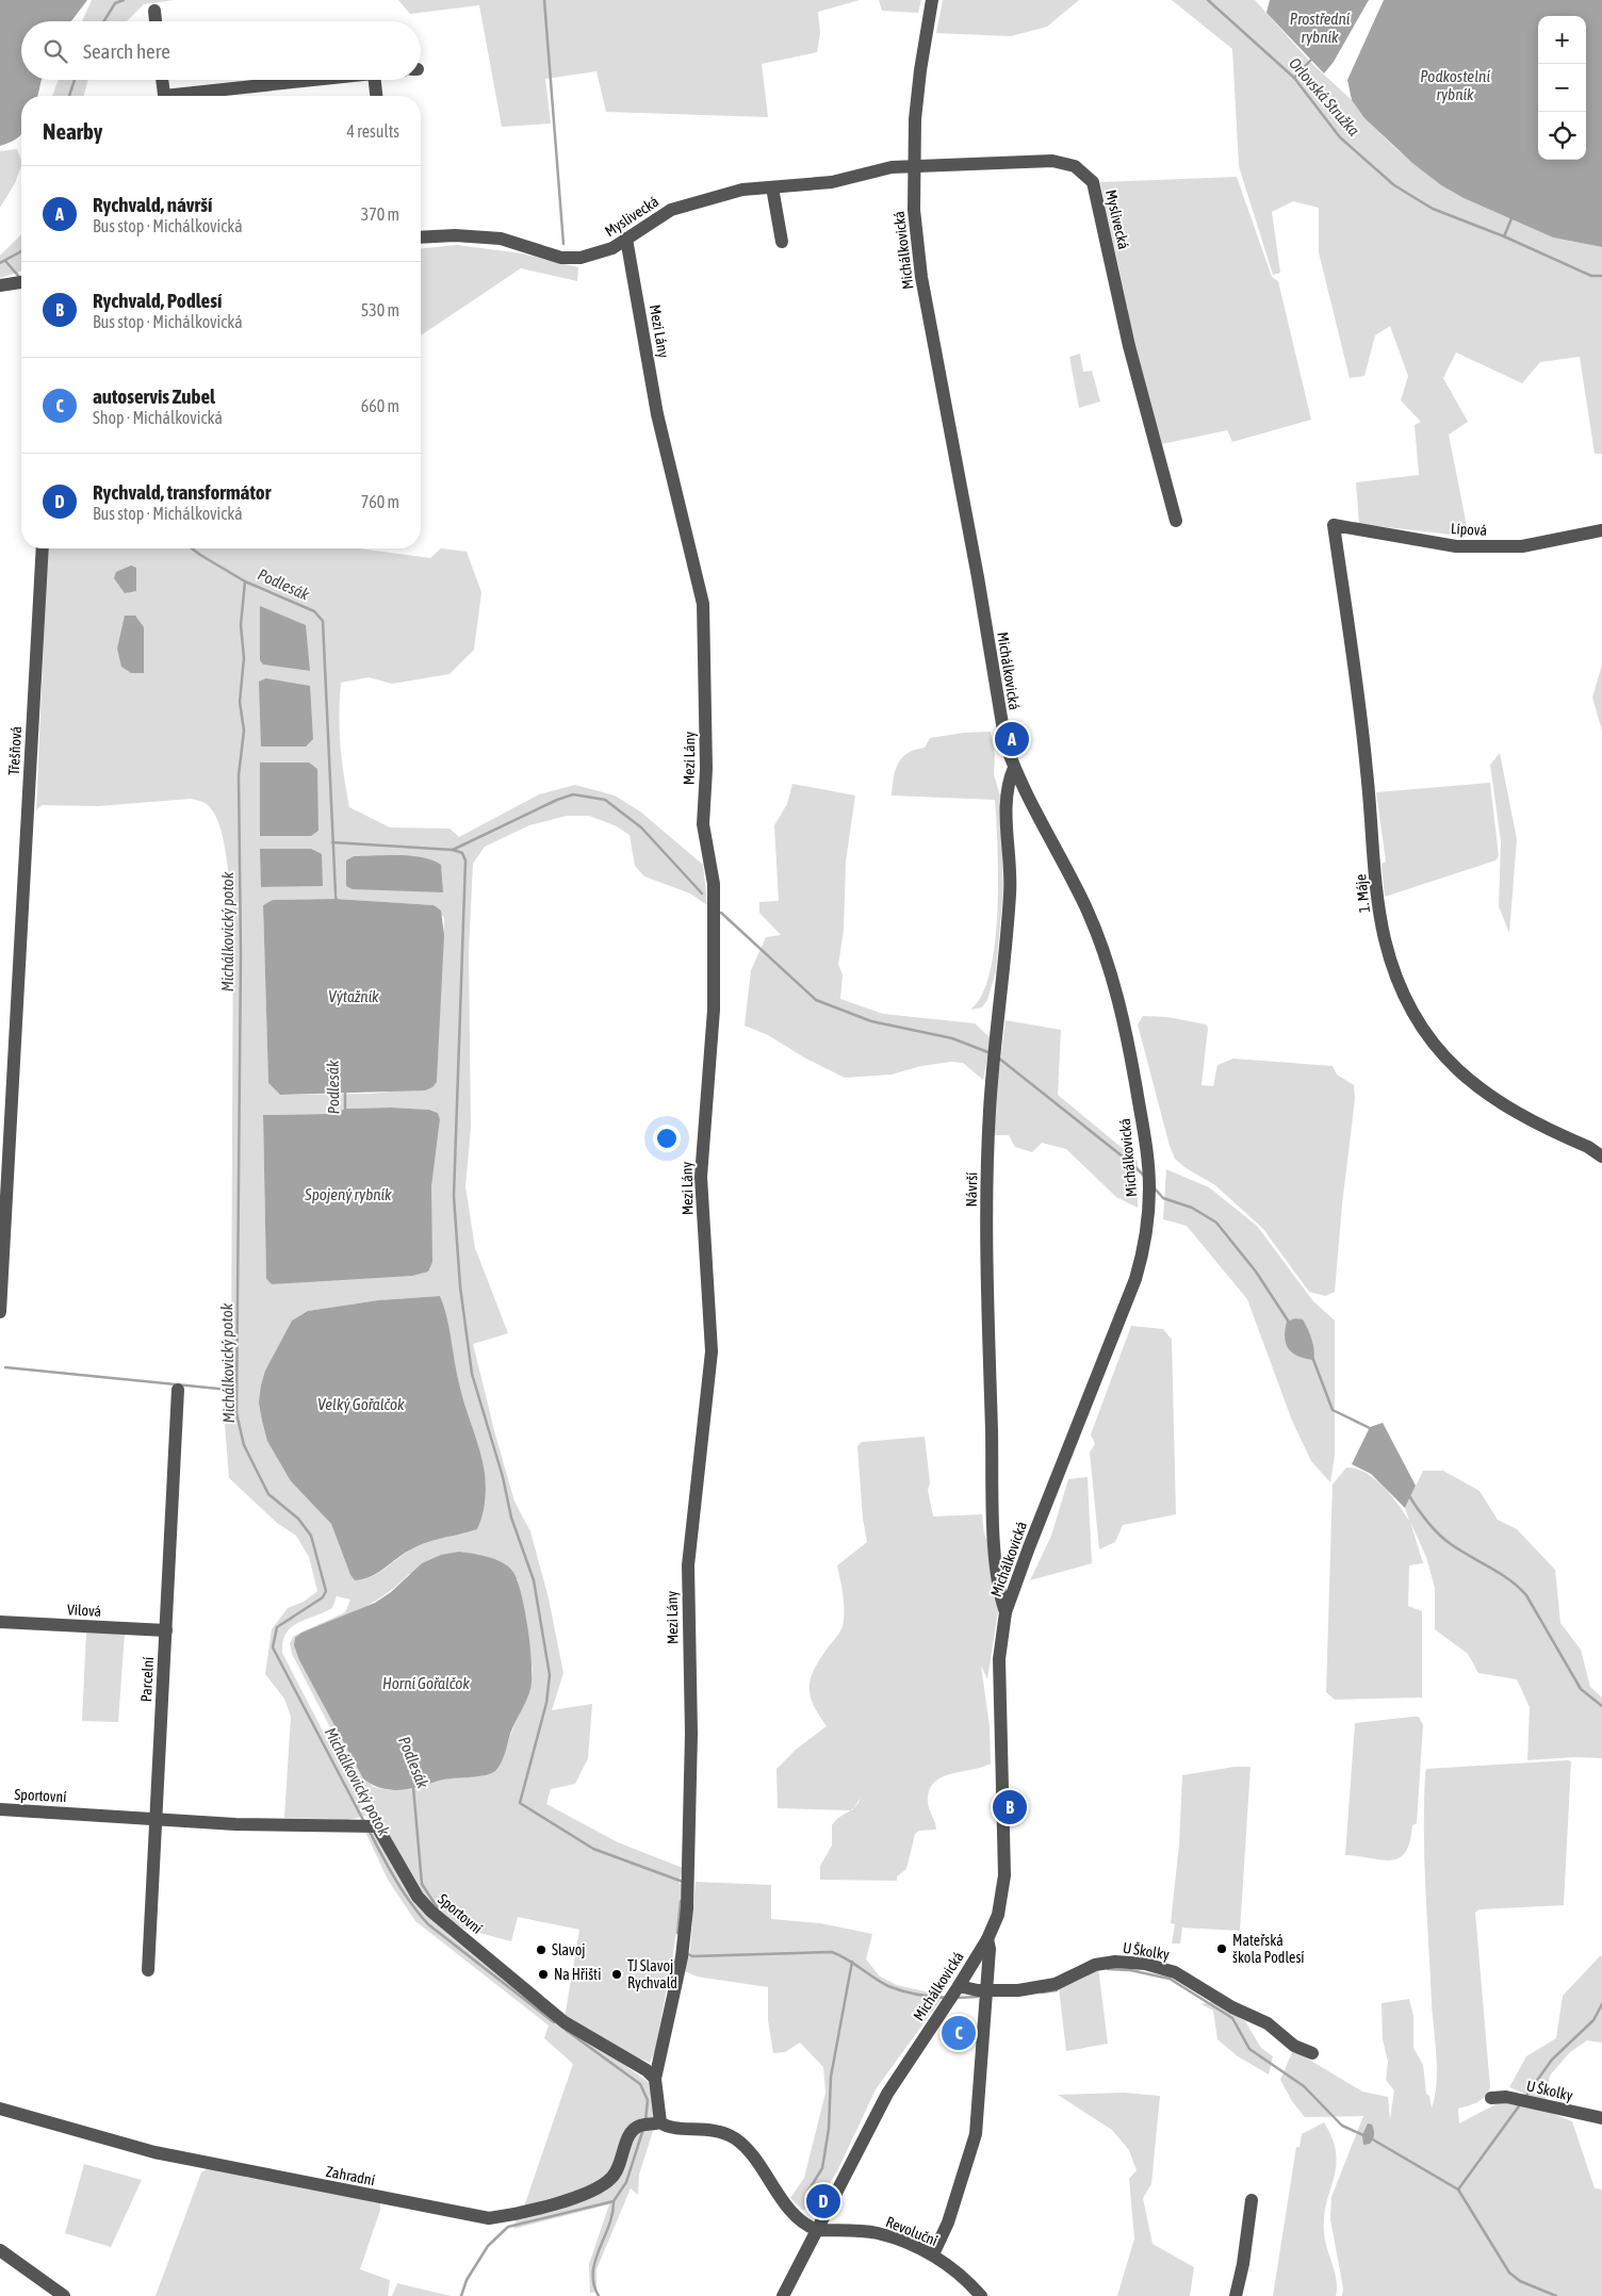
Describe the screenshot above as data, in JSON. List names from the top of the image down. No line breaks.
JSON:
{"streets":{"street":["Myslivecká","Michálkovická","Mezi Lány","Lípová","Třešňová","1. Máje","Návrší","Vilová","Parcelní","Sportovní","U Školky","Zahradní","Revoluční"]},"crossings":[["Myslivecká","Michálkovická"],["Myslivecká","Mezi Lány"],["Michálkovická","Návrší"],["Michálkovická","U Školky"],["Michálkovická","Revoluční"],["Mezi Lány","Sportovní"],["Lípová","1. Máje"],["Vilová","Parcelní"],["Parcelní","Sportovní"]],"water":["Prostřední rybník","Podkostelní rybník","Orlovská Stružka","Podlesák","Michálkovický potok","Výtažník","Spojený rybník","Velký Gořalčok","Horní Gořalčok"],"places":["Mateřská škola Podlesí","Slavoj","Na Hřišti","TJ Slavoj Rychvald"],"page":{"map_buttons":["+","−"],"search":"Search here","heading":["Nearby","4 results"],"list":[{"mark":"A","name":"Rychvald, návrší","note":"Bus stop · Michálkovická","value":"370 m"},{"mark":"B","name":"Rychvald, Podlesí","note":"Bus stop · Michálkovická","value":"530 m"},{"mark":"C","name":"autoservis Zubel","note":"Shop · Michálkovická","value":"660 m"},{"mark":"D","name":"Rychvald, transformátor","note":"Bus stop · Michálkovická","value":"760 m"}],"pins":["A","B","C","D"]}}
